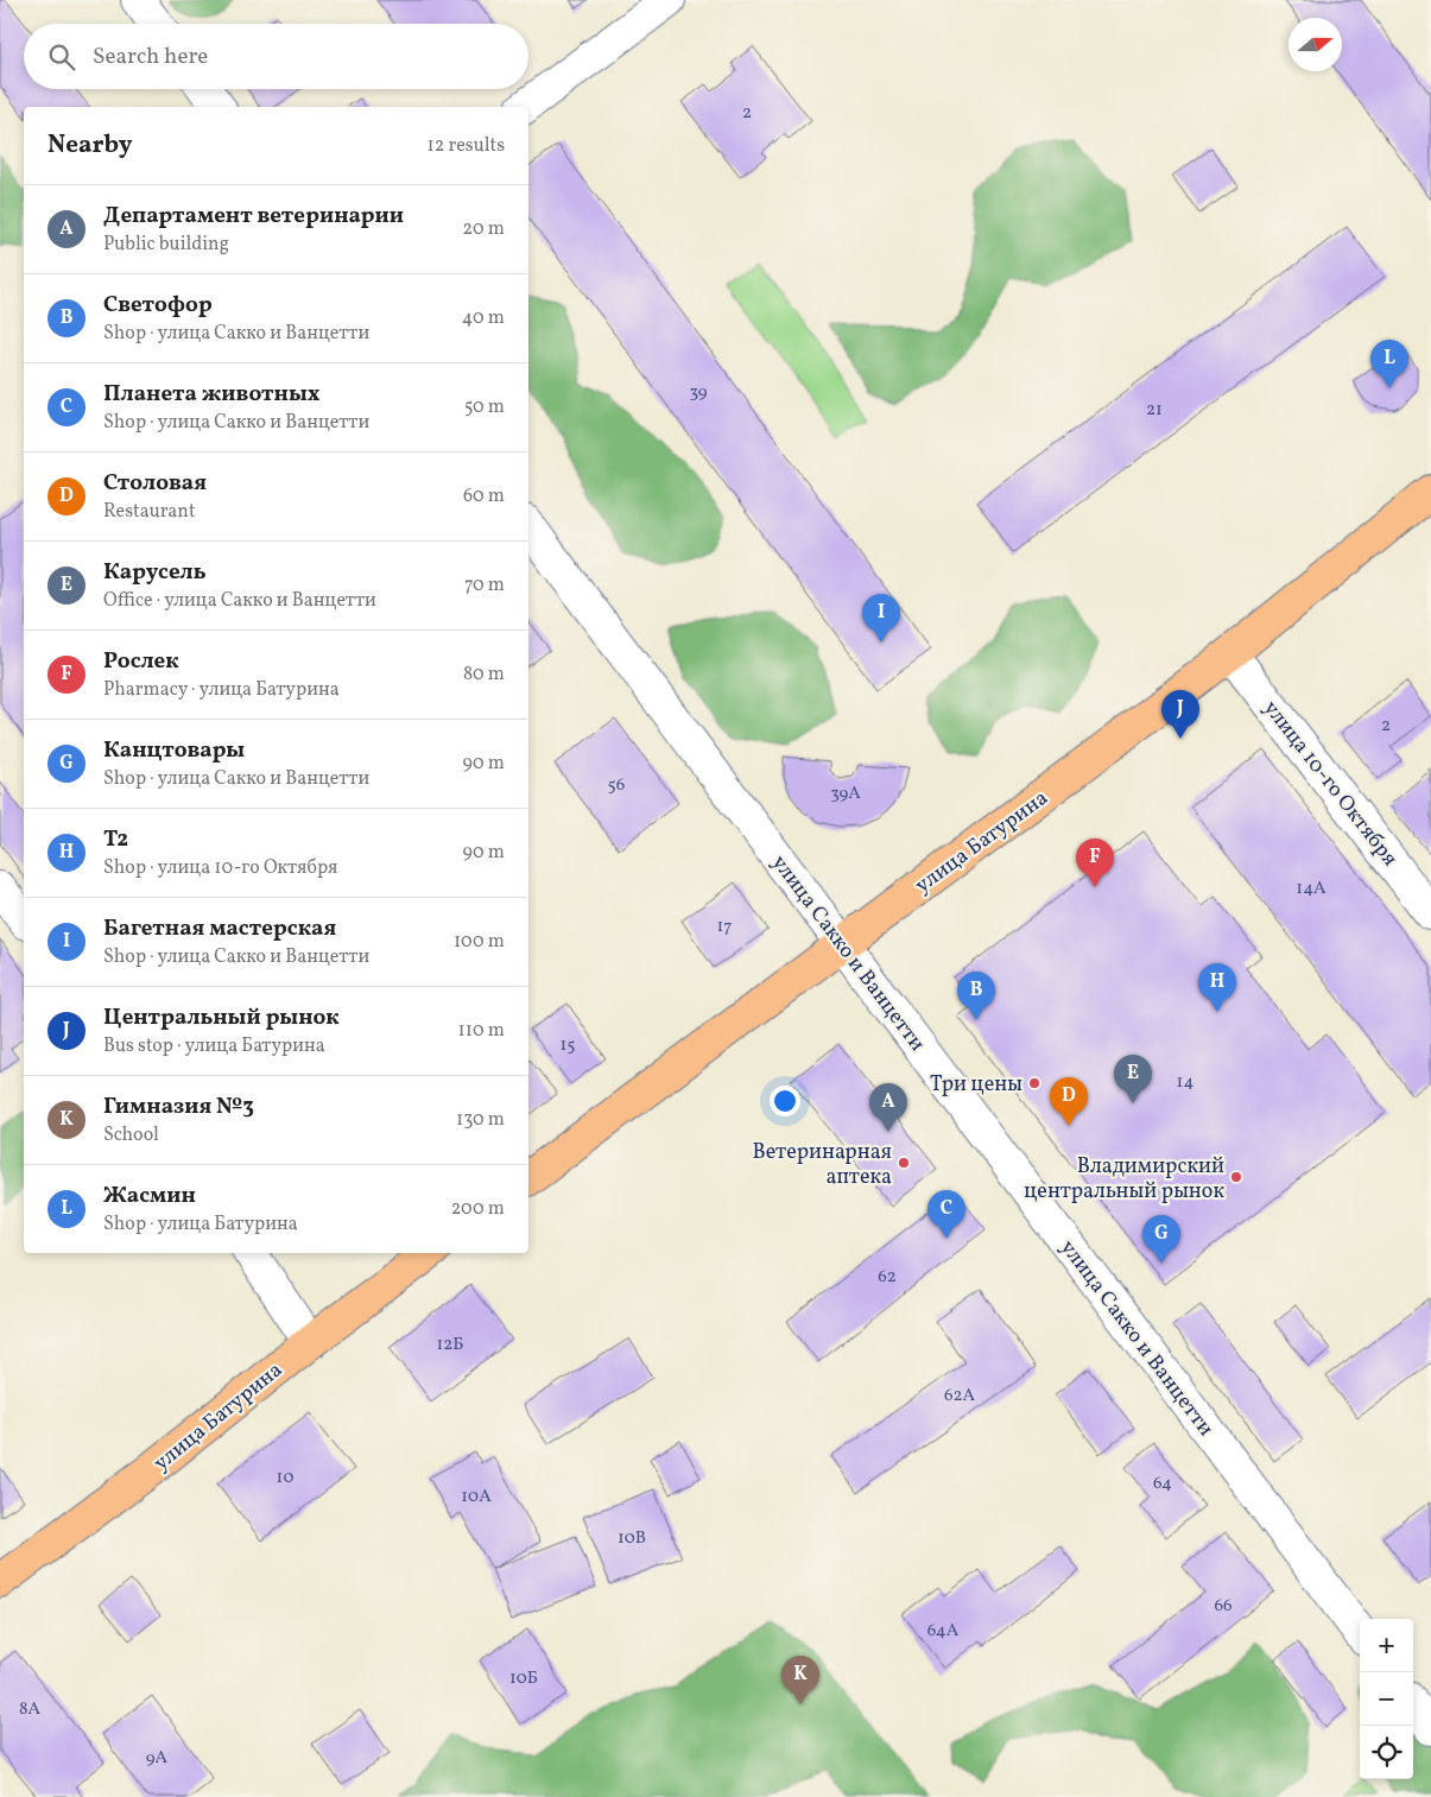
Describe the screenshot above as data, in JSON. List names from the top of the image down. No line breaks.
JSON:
{"streets":{"main road":["улица Батурина"],"street":["улица 10-го Октября","улица Сакко и Ванцетти"]},"crossings":[["улица 10-го Октября","улица Батурина"],["улица Батурина","улица Сакко и Ванцетти"]],"places":["Три цены","Ветеринарная аптека","Владимирский центральный рынок"],"house_numbers":["2","39","21","2","56","39А","14А","17","15","14","62","12Б","62А","10","64","10А","10В","66","64А","10Б","8А","9А"],"north":"right","page":{"search":"Search here","heading":["Nearby","12 results"],"list":[{"mark":"A","name":"Департамент ветеринарии","note":"Public building","value":"20 m"},{"mark":"B","name":"Светофор","note":"Shop · улица Сакко и Ванцетти","value":"40 m"},{"mark":"C","name":"Планета животных","note":"Shop · улица Сакко и Ванцетти","value":"50 m"},{"mark":"D","name":"Столовая","note":"Restaurant","value":"60 m"},{"mark":"E","name":"Карусель","note":"Office · улица Сакко и Ванцетти","value":"70 m"},{"mark":"F","name":"Рослек","note":"Pharmacy · улица Батурина","value":"80 m"},{"mark":"G","name":"Канцтовары","note":"Shop · улица Сакко и Ванцетти","value":"90 m"},{"mark":"H","name":"T2","note":"Shop · улица 10-го Октября","value":"90 m"},{"mark":"I","name":"Багетная мастерская","note":"Shop · улица Сакко и Ванцетти","value":"100 m"},{"mark":"J","name":"Центральный рынок","note":"Bus stop · улица Батурина","value":"110 m"},{"mark":"K","name":"Гимназия №3","note":"School","value":"130 m"},{"mark":"L","name":"Жасмин","note":"Shop · улица Батурина","value":"200 m"}],"pins":["L","I","J","F","H","B","E","D","A","C","G","K"],"map_buttons":["+","−"]}}
